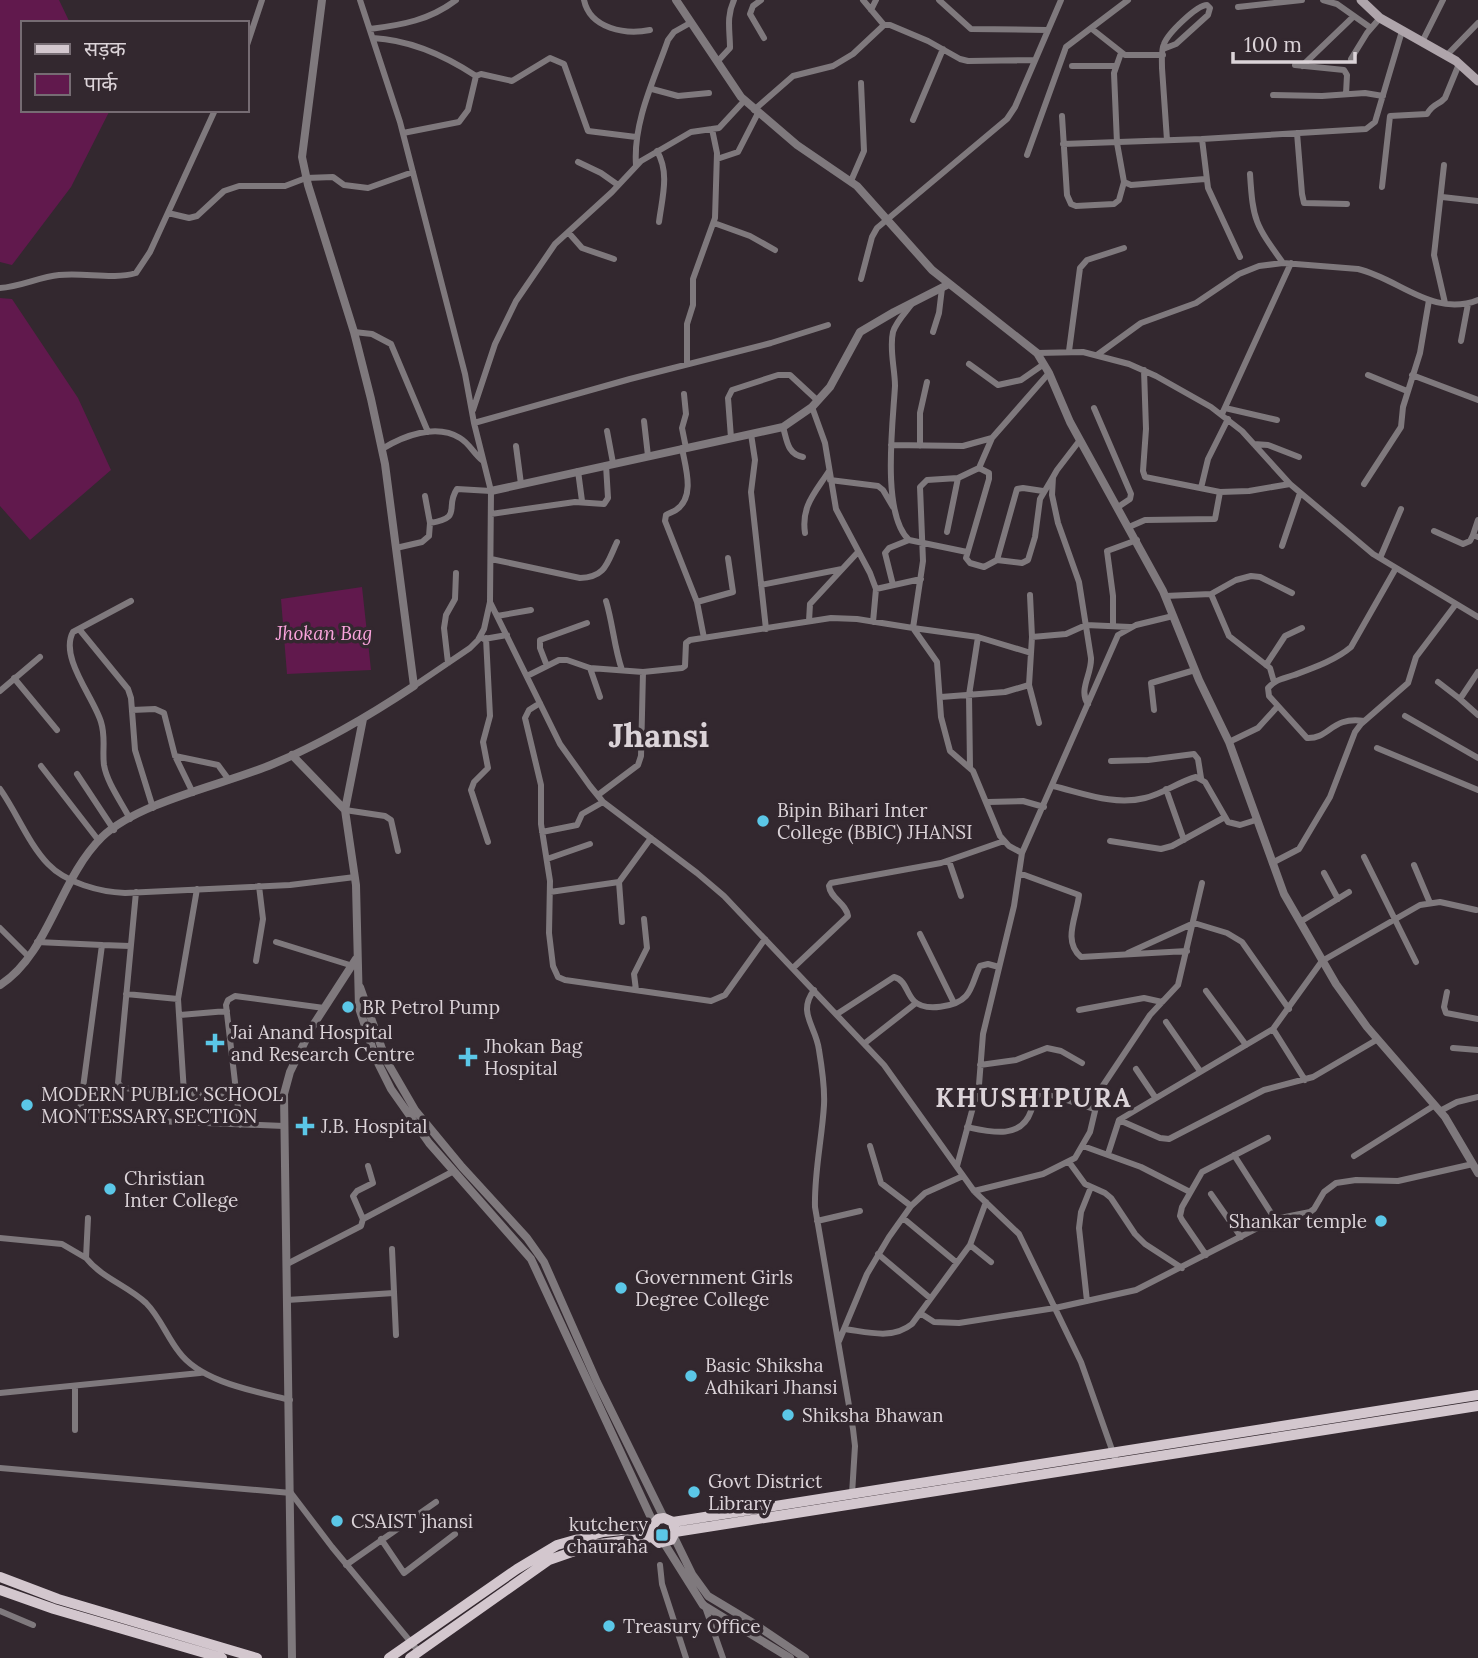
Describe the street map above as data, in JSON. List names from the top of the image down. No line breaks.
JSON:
{"districts":["Jhansi","KHUSHIPURA"],"parks":["Jhokan Bag"],"places":{"other":["Bipin Bihari Inter College (BBIC) JHANSI","BR Petrol Pump","MODERN PUBLIC SCHOOL MONTESSARY SECTION","Christian Inter College","Shankar temple","Government Girls Degree College","Basic Shiksha Adhikari Jhansi","Shiksha Bhawan","Govt District Library","CSAIST jhansi","Treasury Office"],"health":["Jai Anand Hospital and Research Centre","Jhokan Bag Hospital","J.B. Hospital"],"transit":["kutchery chauraha"]},"legend":["सड़क","पार्क"],"scale_bar":"100 m"}
